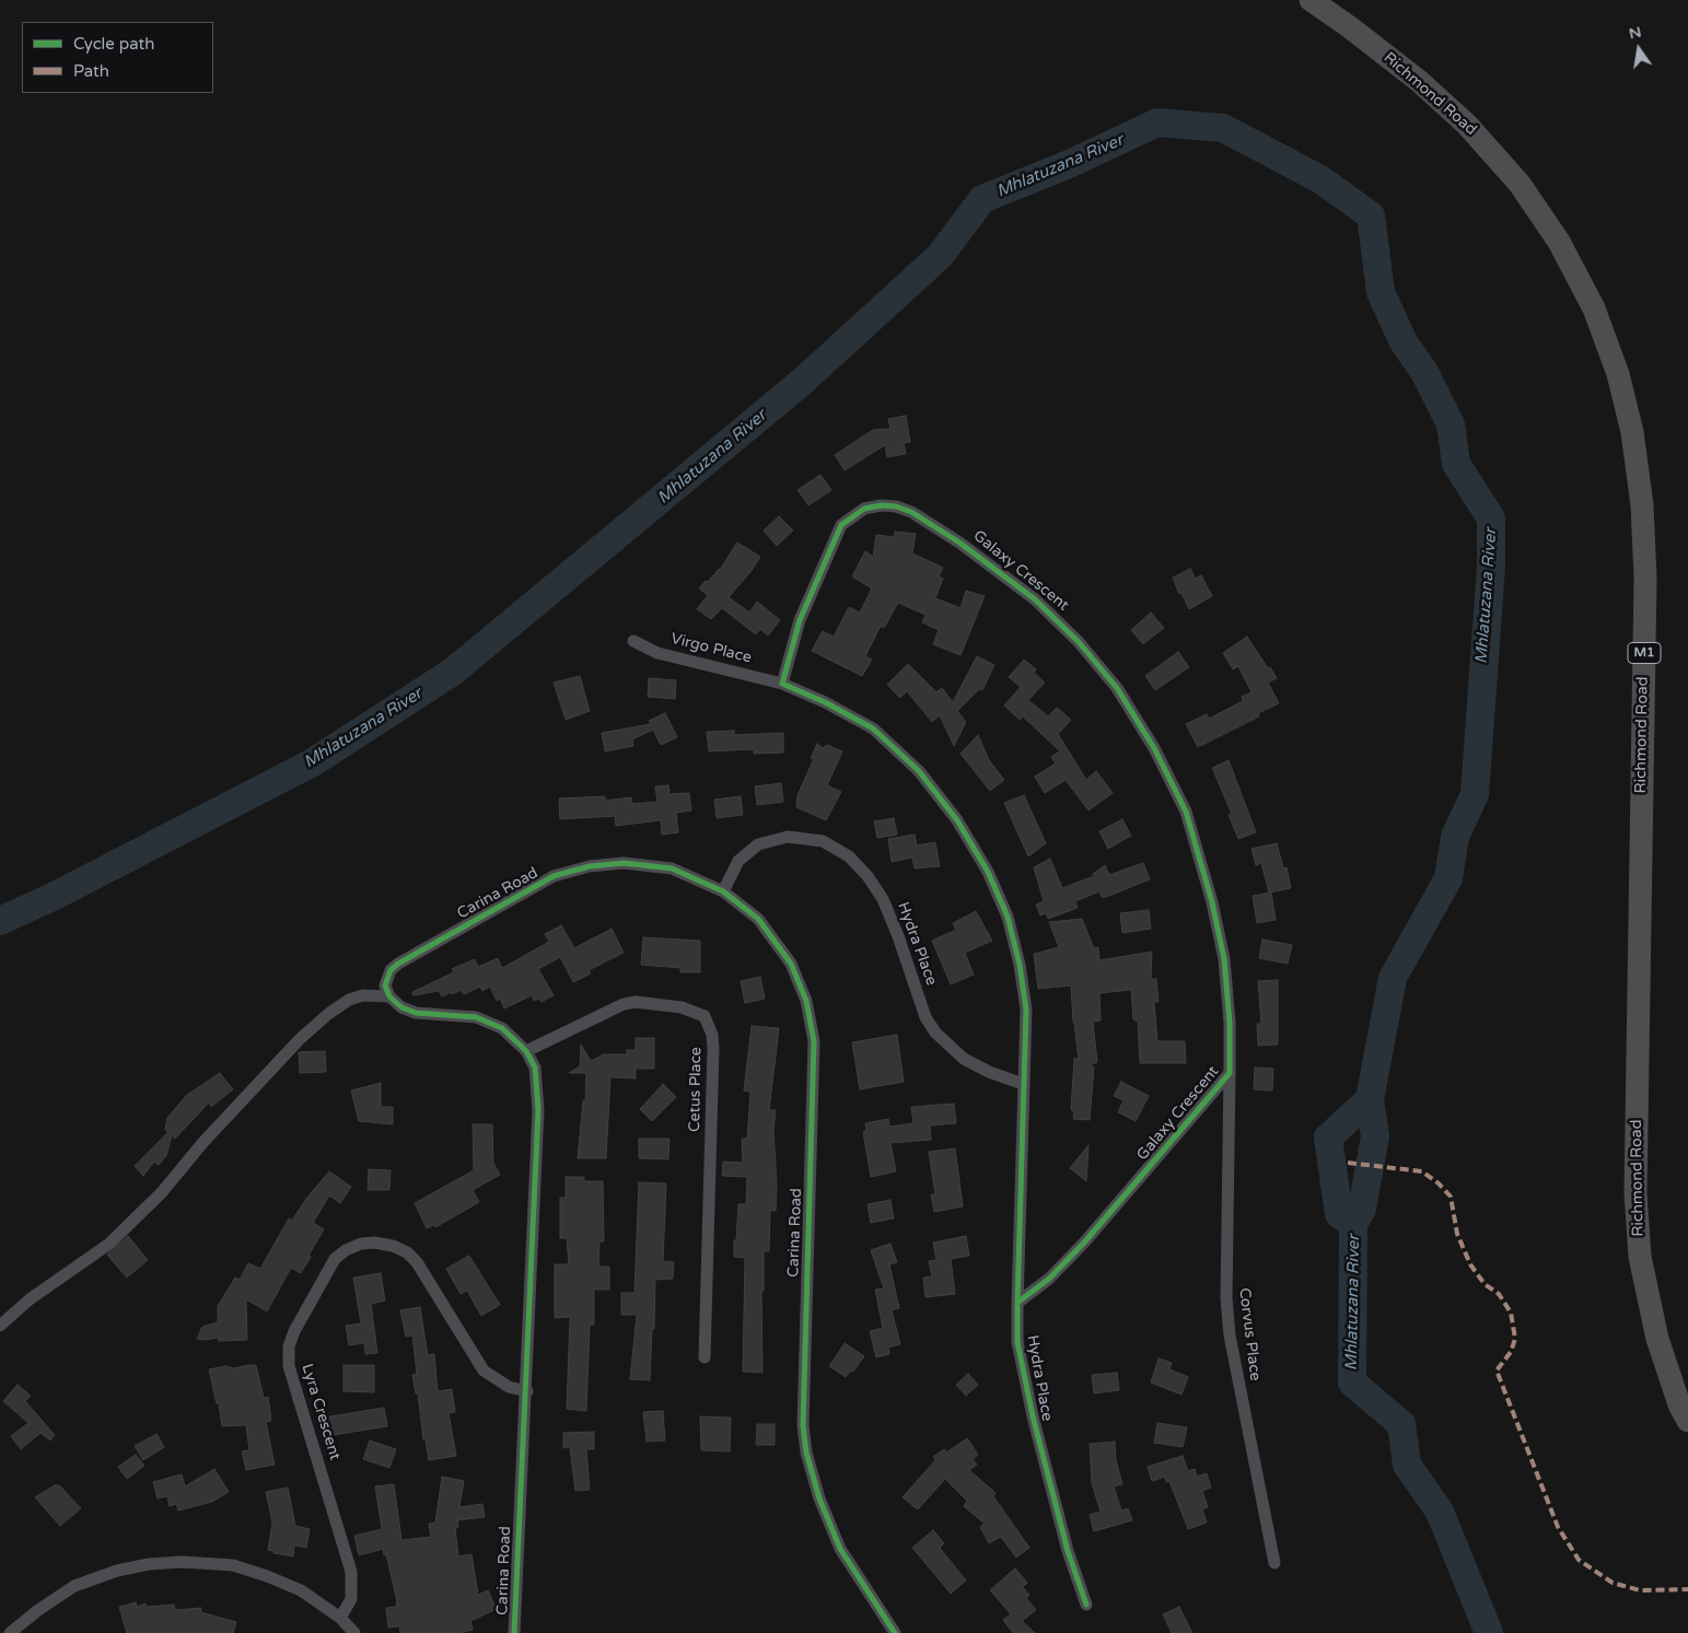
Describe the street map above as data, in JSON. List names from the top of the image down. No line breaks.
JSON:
{"streets":{"highway":["Richmond Road","M1"],"street":["Galaxy Crescent","Virgo Place","Carina Road","Hydra Place","Cetus Place","Corvus Place","Lyra Crescent"]},"crossings":[["Galaxy Crescent","Virgo Place"],["Galaxy Crescent","Hydra Place"],["Galaxy Crescent","Corvus Place"],["Carina Road","Hydra Place"],["Carina Road","Cetus Place"],["Carina Road","Lyra Crescent"]],"water":["Mhlatuzana River"],"legend":["Cycle path","Path"],"north":"top"}
